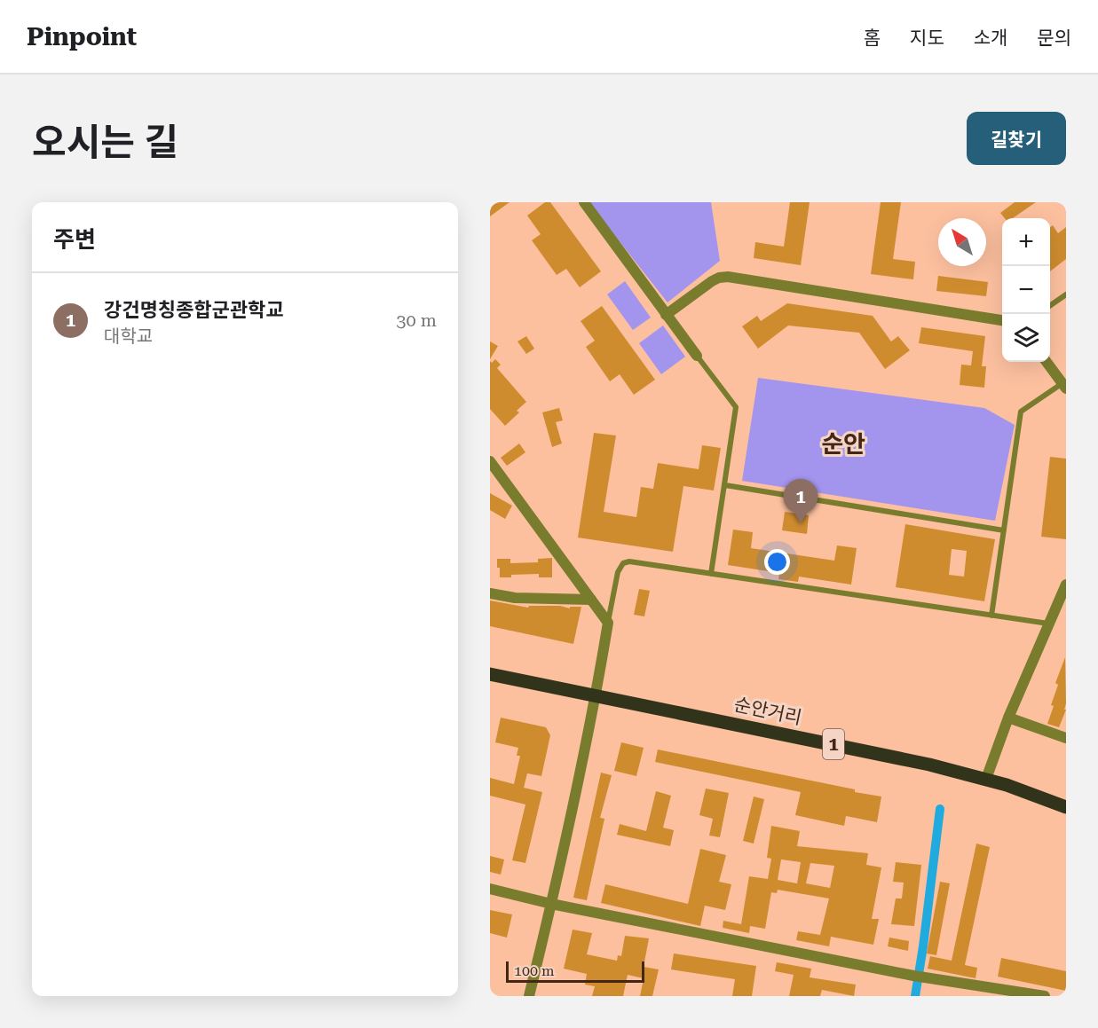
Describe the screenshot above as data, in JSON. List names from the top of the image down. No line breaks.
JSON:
{"streets":{"main road":["순안거리","1"]},"districts":["순안"],"scale_bar":"100 m","north":"top left","page":{"header":"Pinpoint","nav":["홈","지도","소개","문의"],"title":"오시는 길","buttons":"길찾기","heading":"주변","map_buttons":["+","−"],"list":[{"mark":"1","name":"강건명칭종합군관학교","note":"대학교","value":"30 m"}],"pins":"1","scale":"100 m"}}
